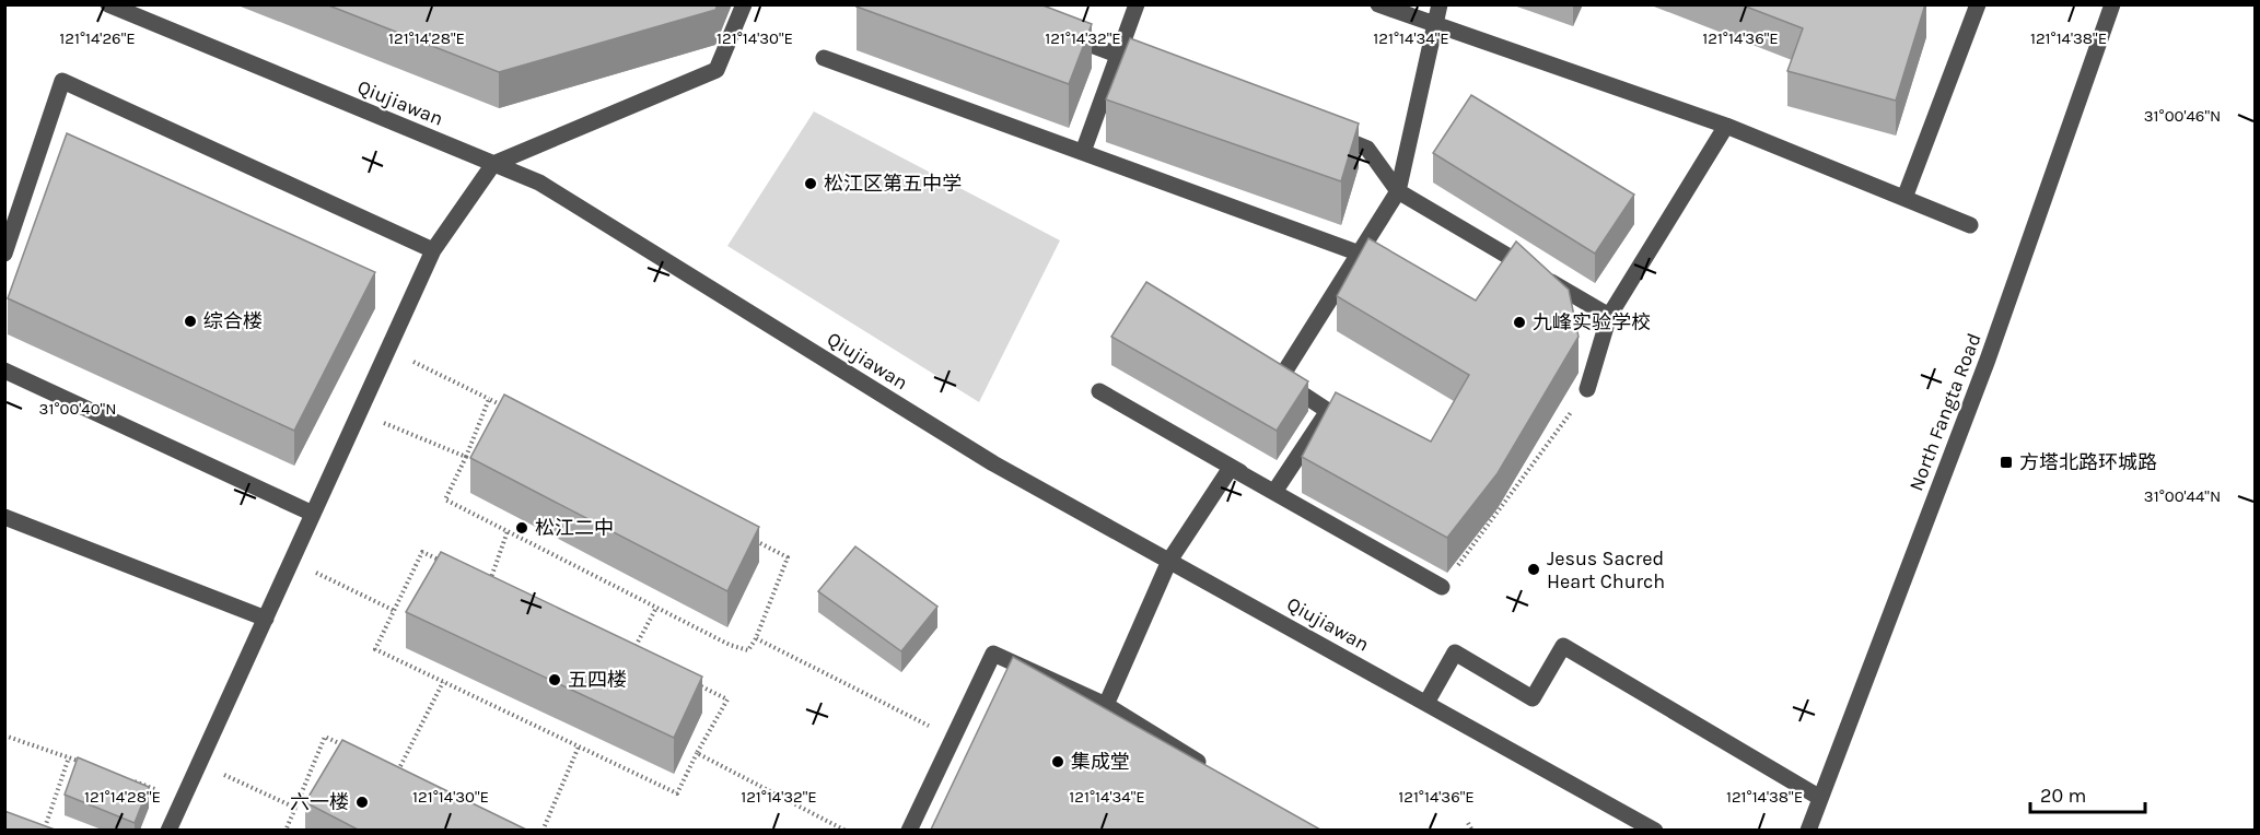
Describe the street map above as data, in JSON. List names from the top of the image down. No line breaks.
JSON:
{"streets":{"street":["Qiujiawan","North Fangta Road"]},"places":{"other":["松江区第五中学","综合楼","九峰实验学校","松江二中","Jesus Sacred Heart Church","五四楼","集成堂","六一楼"],"transit":["方塔北路环城路"]},"scale_bar":"20 m","coordinates":["121°14'26\"E","121°14'28\"E","121°14'30\"E","121°14'32\"E","121°14'34\"E","121°14'36\"E","121°14'38\"E","31°00'46\"N","31°00'40\"N","31°00'44\"N"]}
